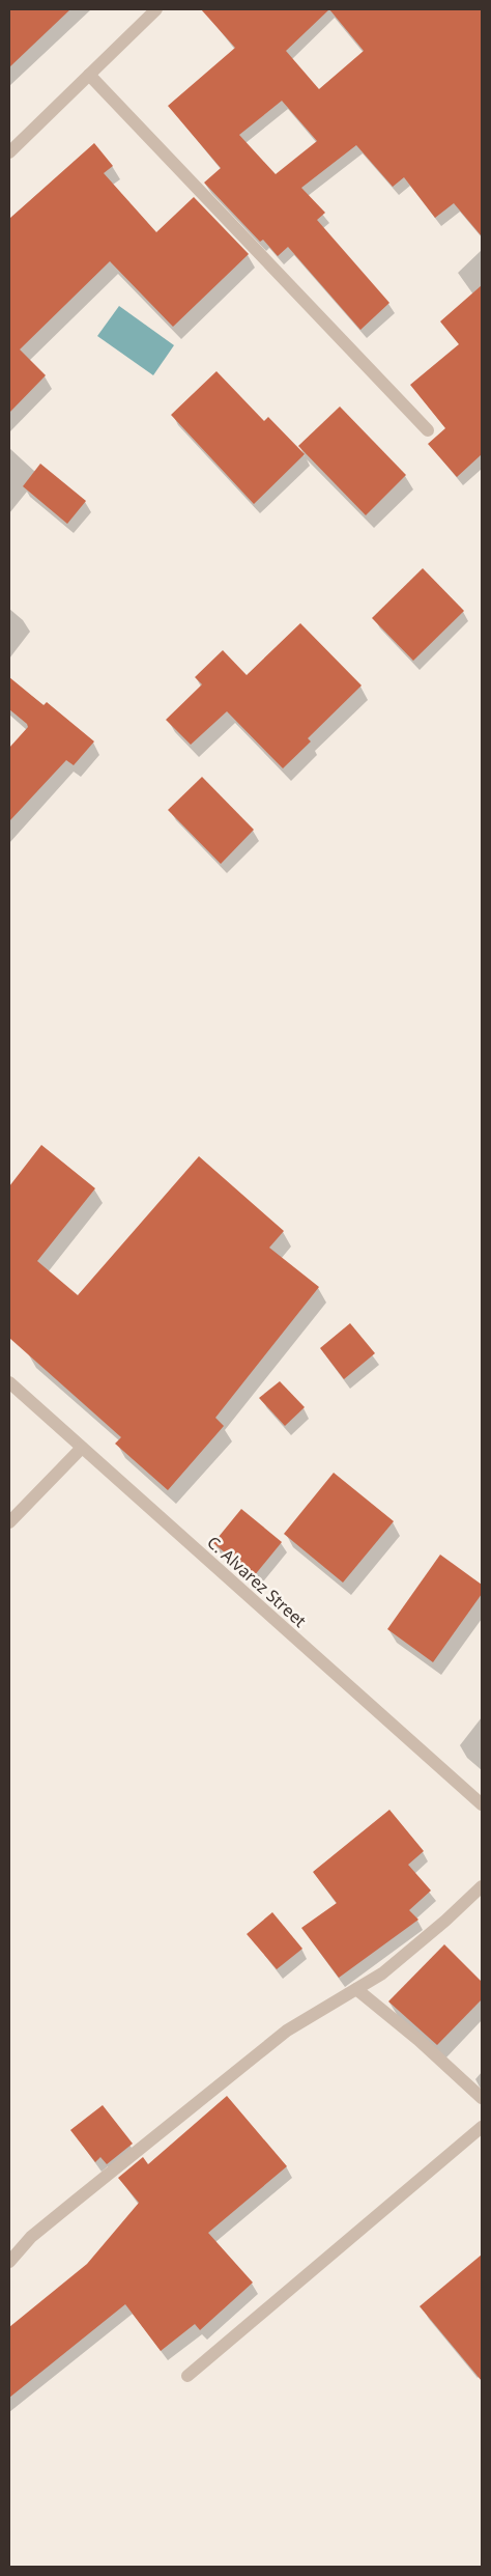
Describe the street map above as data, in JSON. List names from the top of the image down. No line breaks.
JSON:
{"streets":{"street":["C. Alvarez Street"]}}
